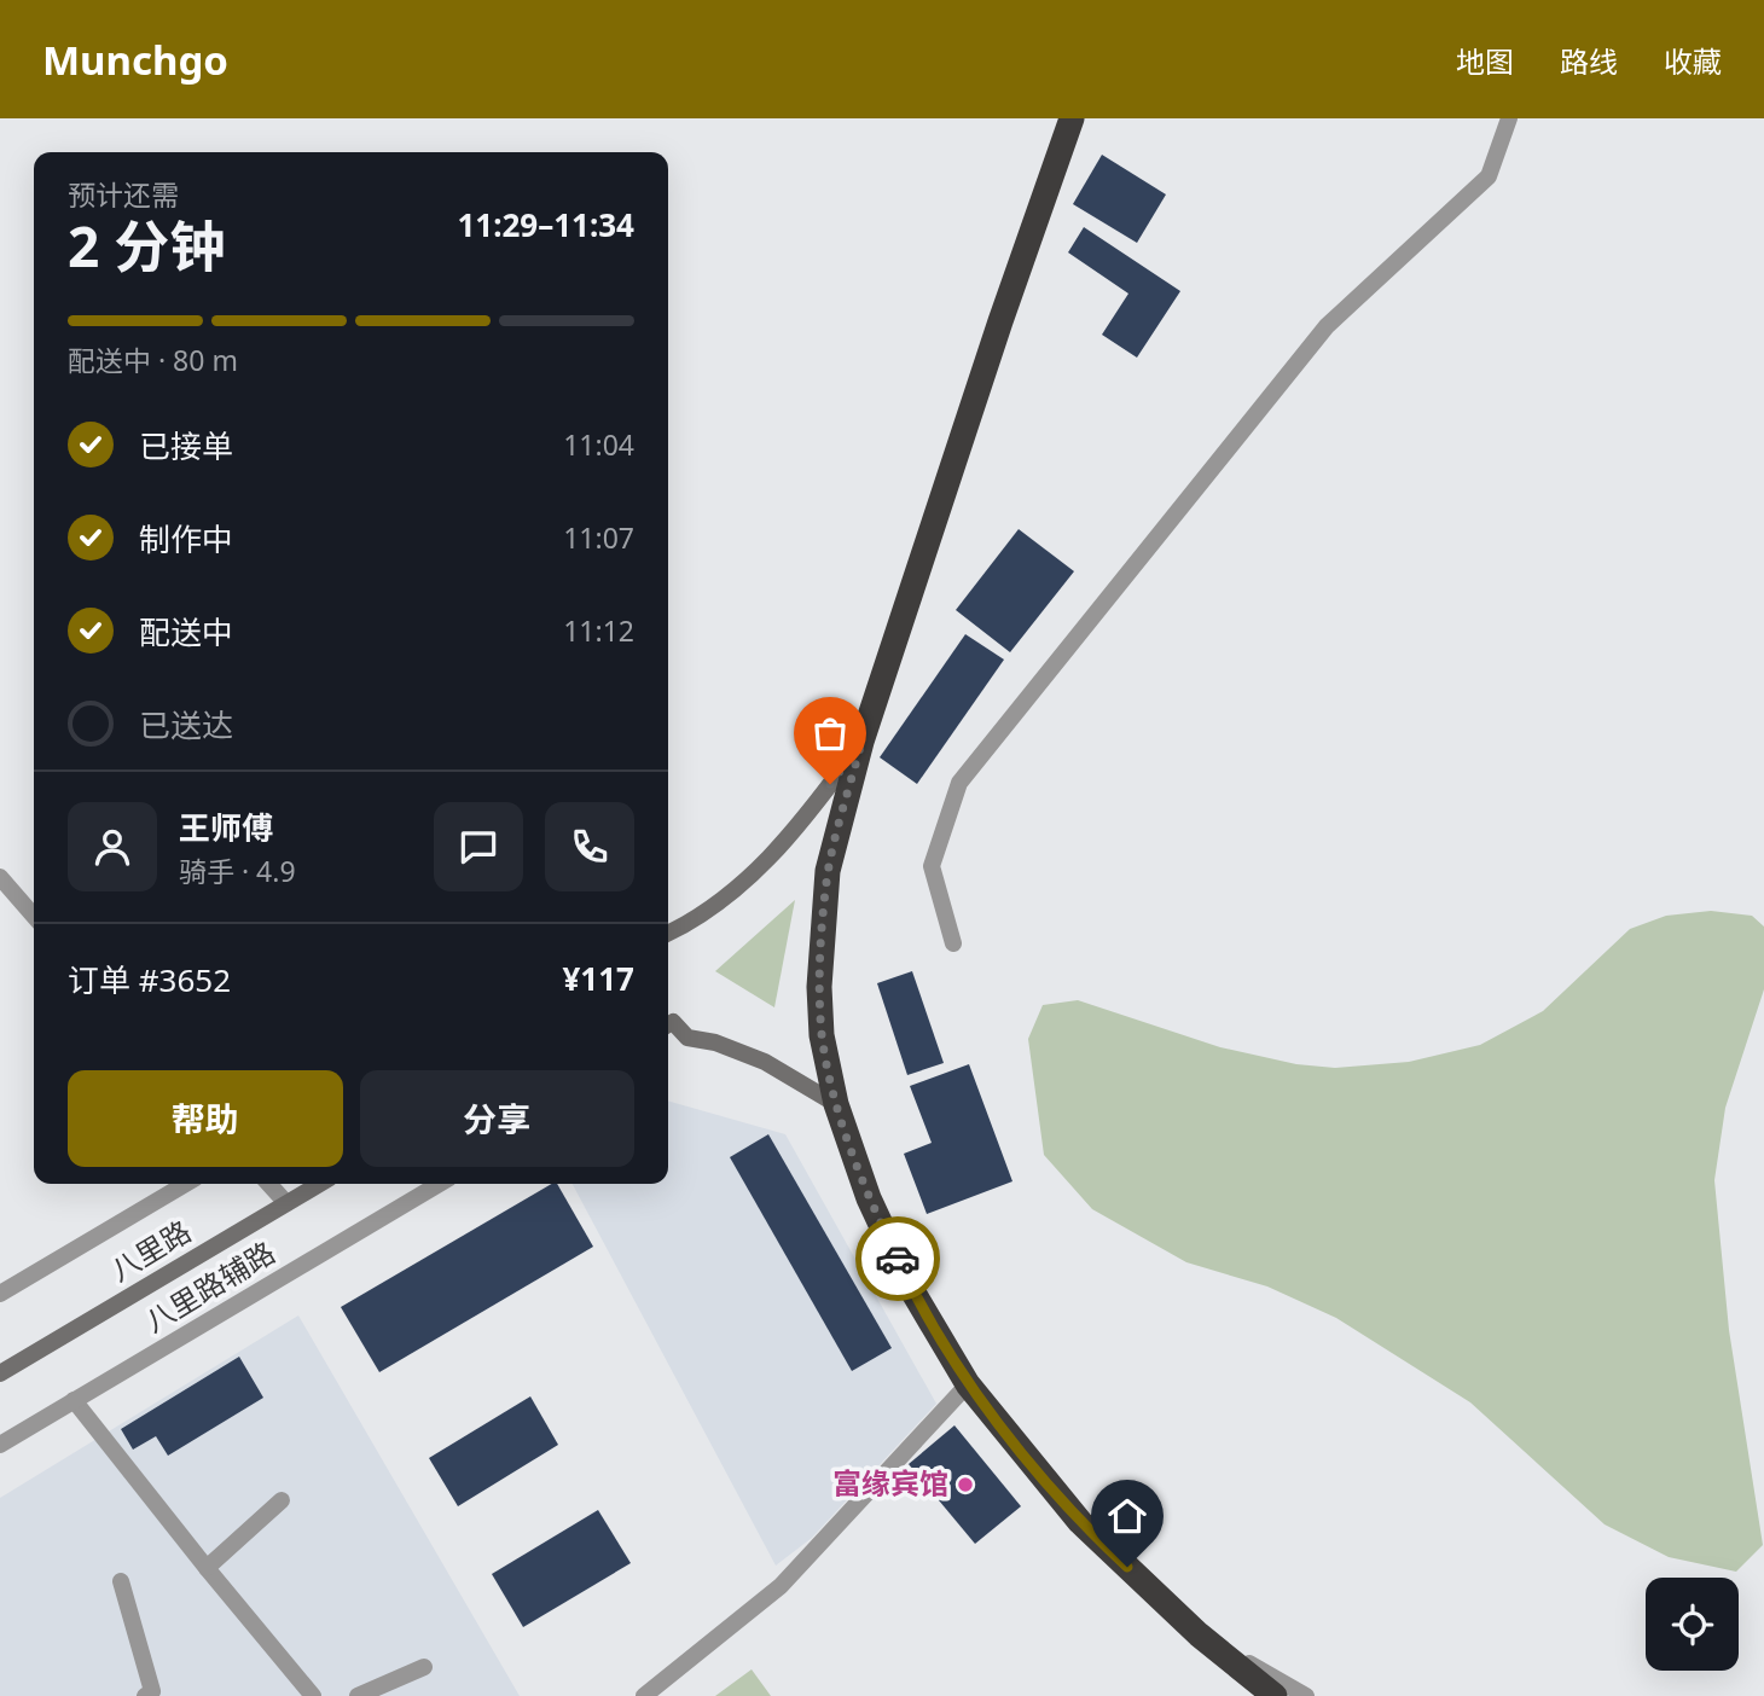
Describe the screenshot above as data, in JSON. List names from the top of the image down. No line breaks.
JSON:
{"streets":{"main road":["八里路"],"street":["八里路辅路"]},"places":["富缘宾馆"],"page":{"header":"Munchgo","nav":["地图","路线","收藏"],"heading":["2 分钟","预计还需","11:29–11:34"],"panel":["王师傅","骑手 · 4.9","订单 #3652","¥117"],"bar":"配送中 · 80 m","list":[["已接单","11:04"],["制作中","11:07"],["配送中","11:12"],"已送达"],"buttons":["帮助","分享"]}}
